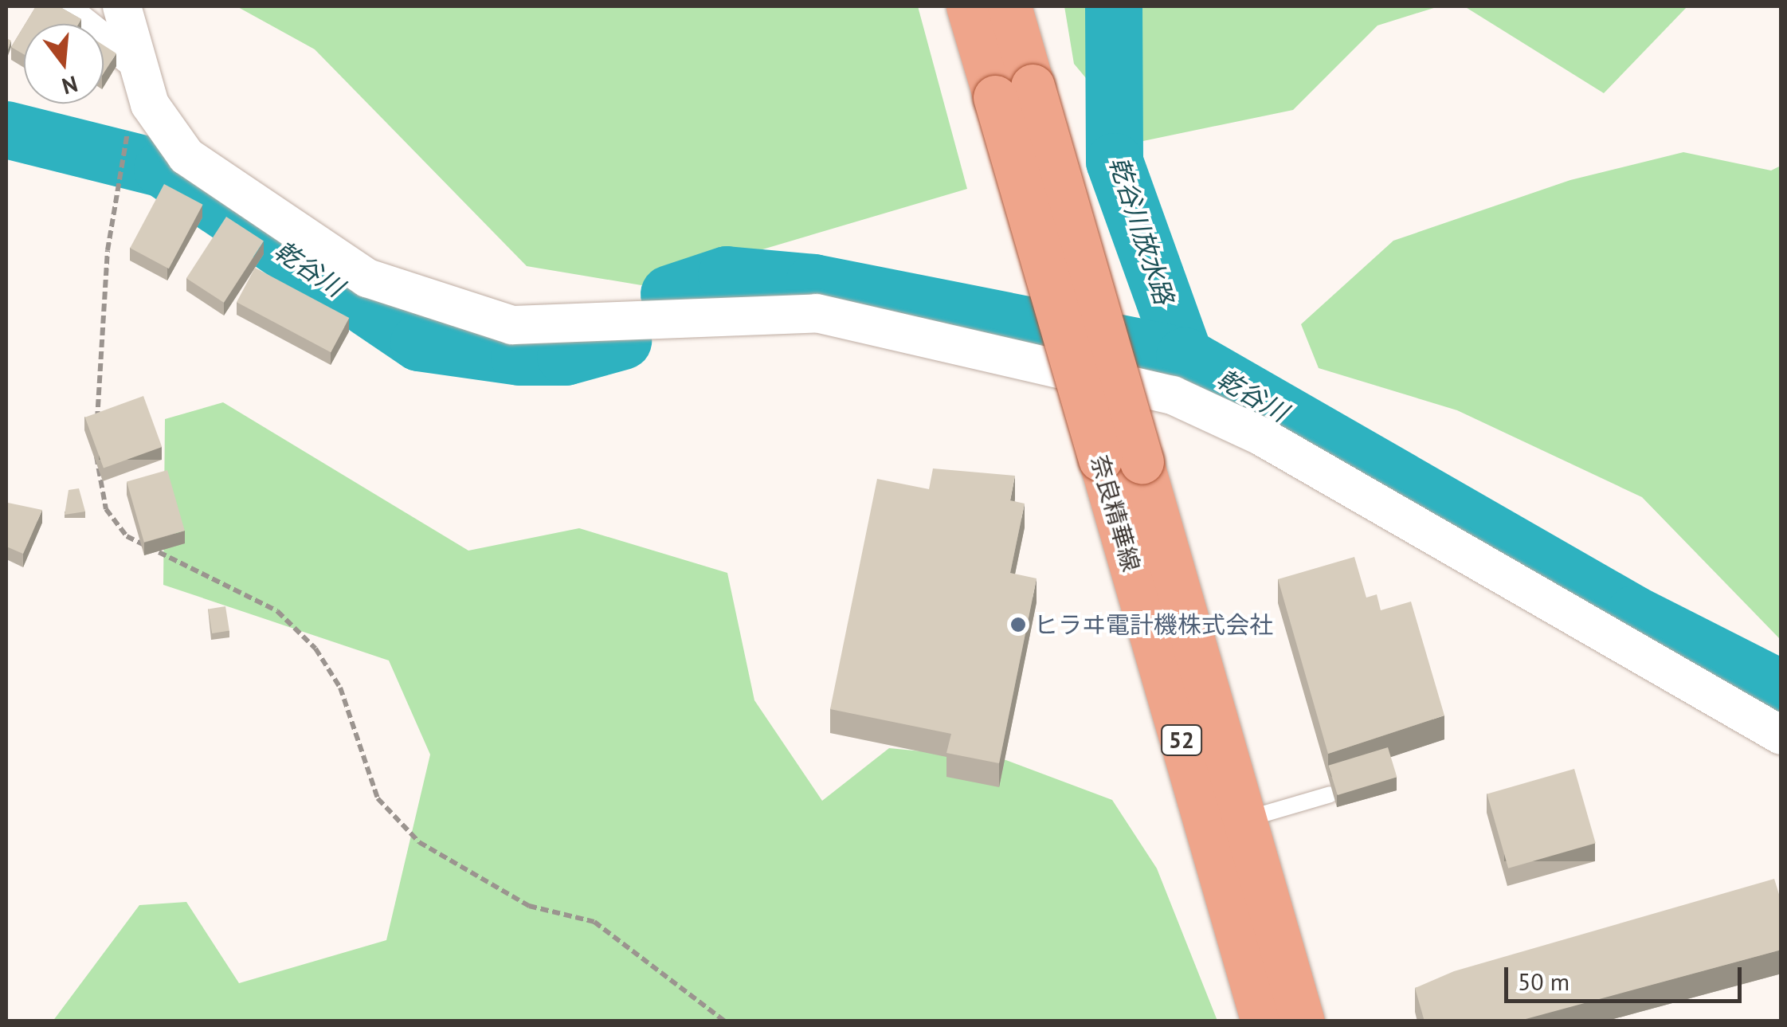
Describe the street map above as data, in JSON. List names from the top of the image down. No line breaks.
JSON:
{"streets":{"main road":["奈良精華線","52"]},"water":["乾谷川放水路","乾谷川"],"places":["ヒラヰ電計機株式会社"],"scale_bar":"50 m","north":"bottom"}
